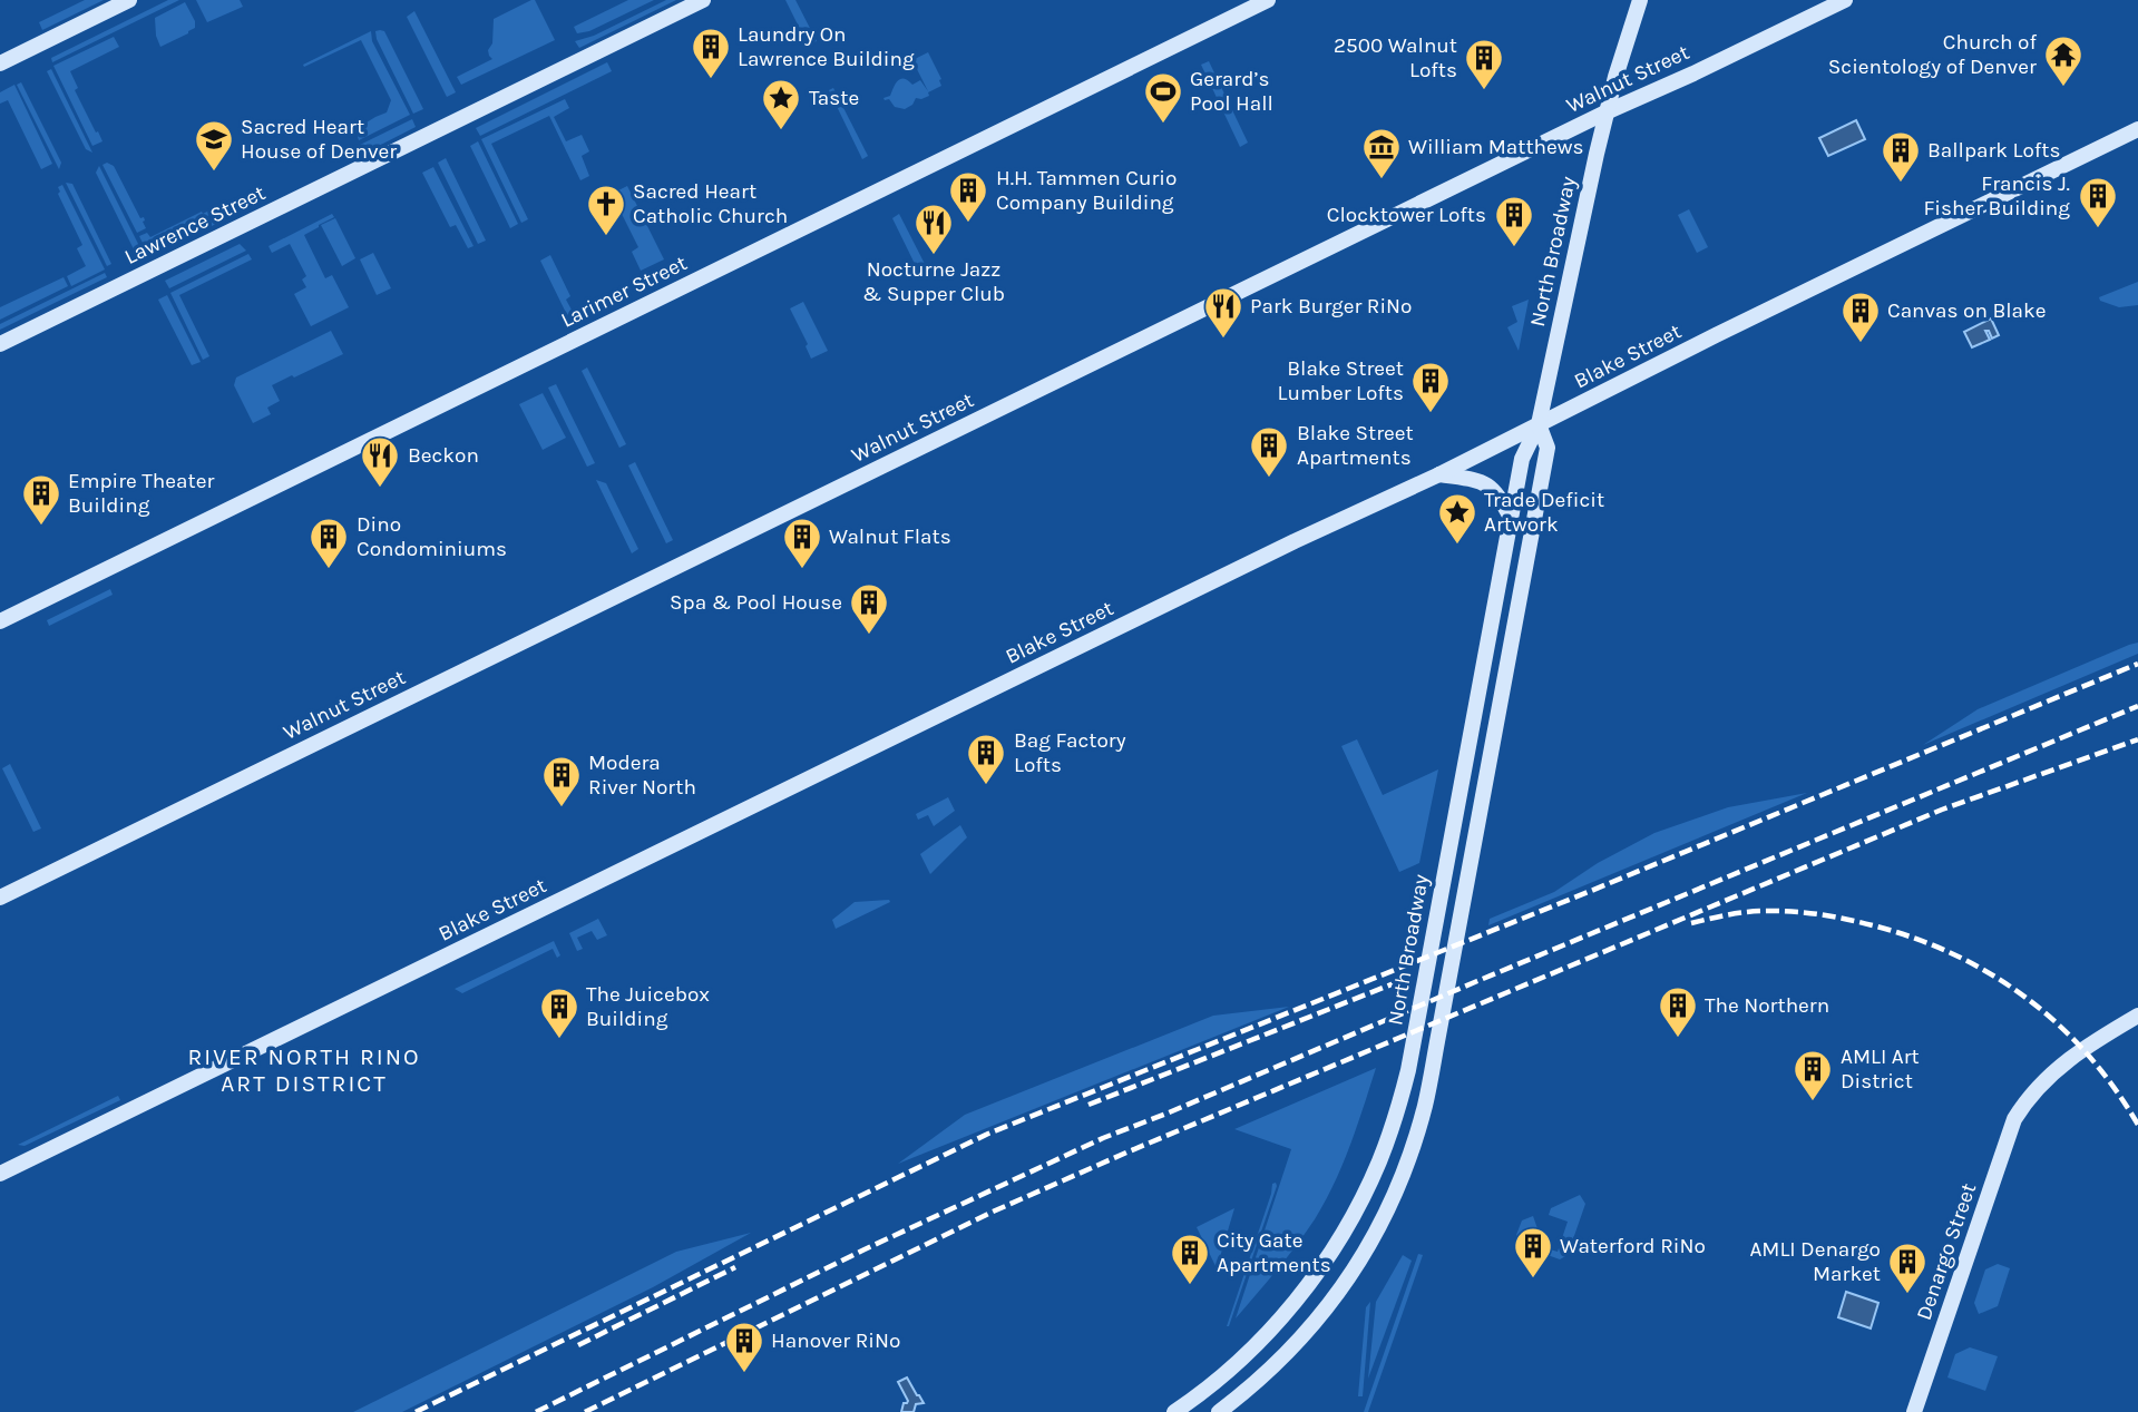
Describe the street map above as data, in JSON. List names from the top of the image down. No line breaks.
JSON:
{"streets":{"street":["Walnut Street","Lawrence Street","North Broadway","Larimer Street","Blake Street","Denargo Street"]},"crossings":[["Walnut Street","North Broadway"],["North Broadway","Blake Street"]],"districts":["RIVER NORTH RINO ART DISTRICT"],"places":{"building":["Laundry On Lawrence Building","2500 Walnut Lofts","Ballpark Lofts","H.H. Tammen Curio Company Building","Francis J. Fisher Building","Clocktower Lofts","Canvas on Blake","Blake Street Lumber Lofts","Blake Street Apartments","Empire Theater Building","Dino Condominiums","Walnut Flats","Spa & Pool House","Bag Factory Lofts","Modera River North","The Northern","The Juicebox Building","AMLI Art District","Waterford RiNo","City Gate Apartments","AMLI Denargo Market","Hanover RiNo"],"temple":["Church of Scientology of Denver"],"sports":["Gerard’s Pool Hall"],"place":["Taste","Trade Deficit Artwork"],"school or university":["Sacred Heart House of Denver"],"museum":["William Matthews"],"church":["Sacred Heart Catholic Church"],"restaurant":["Nocturne Jazz & Supper Club","Park Burger RiNo","Beckon"]}}
